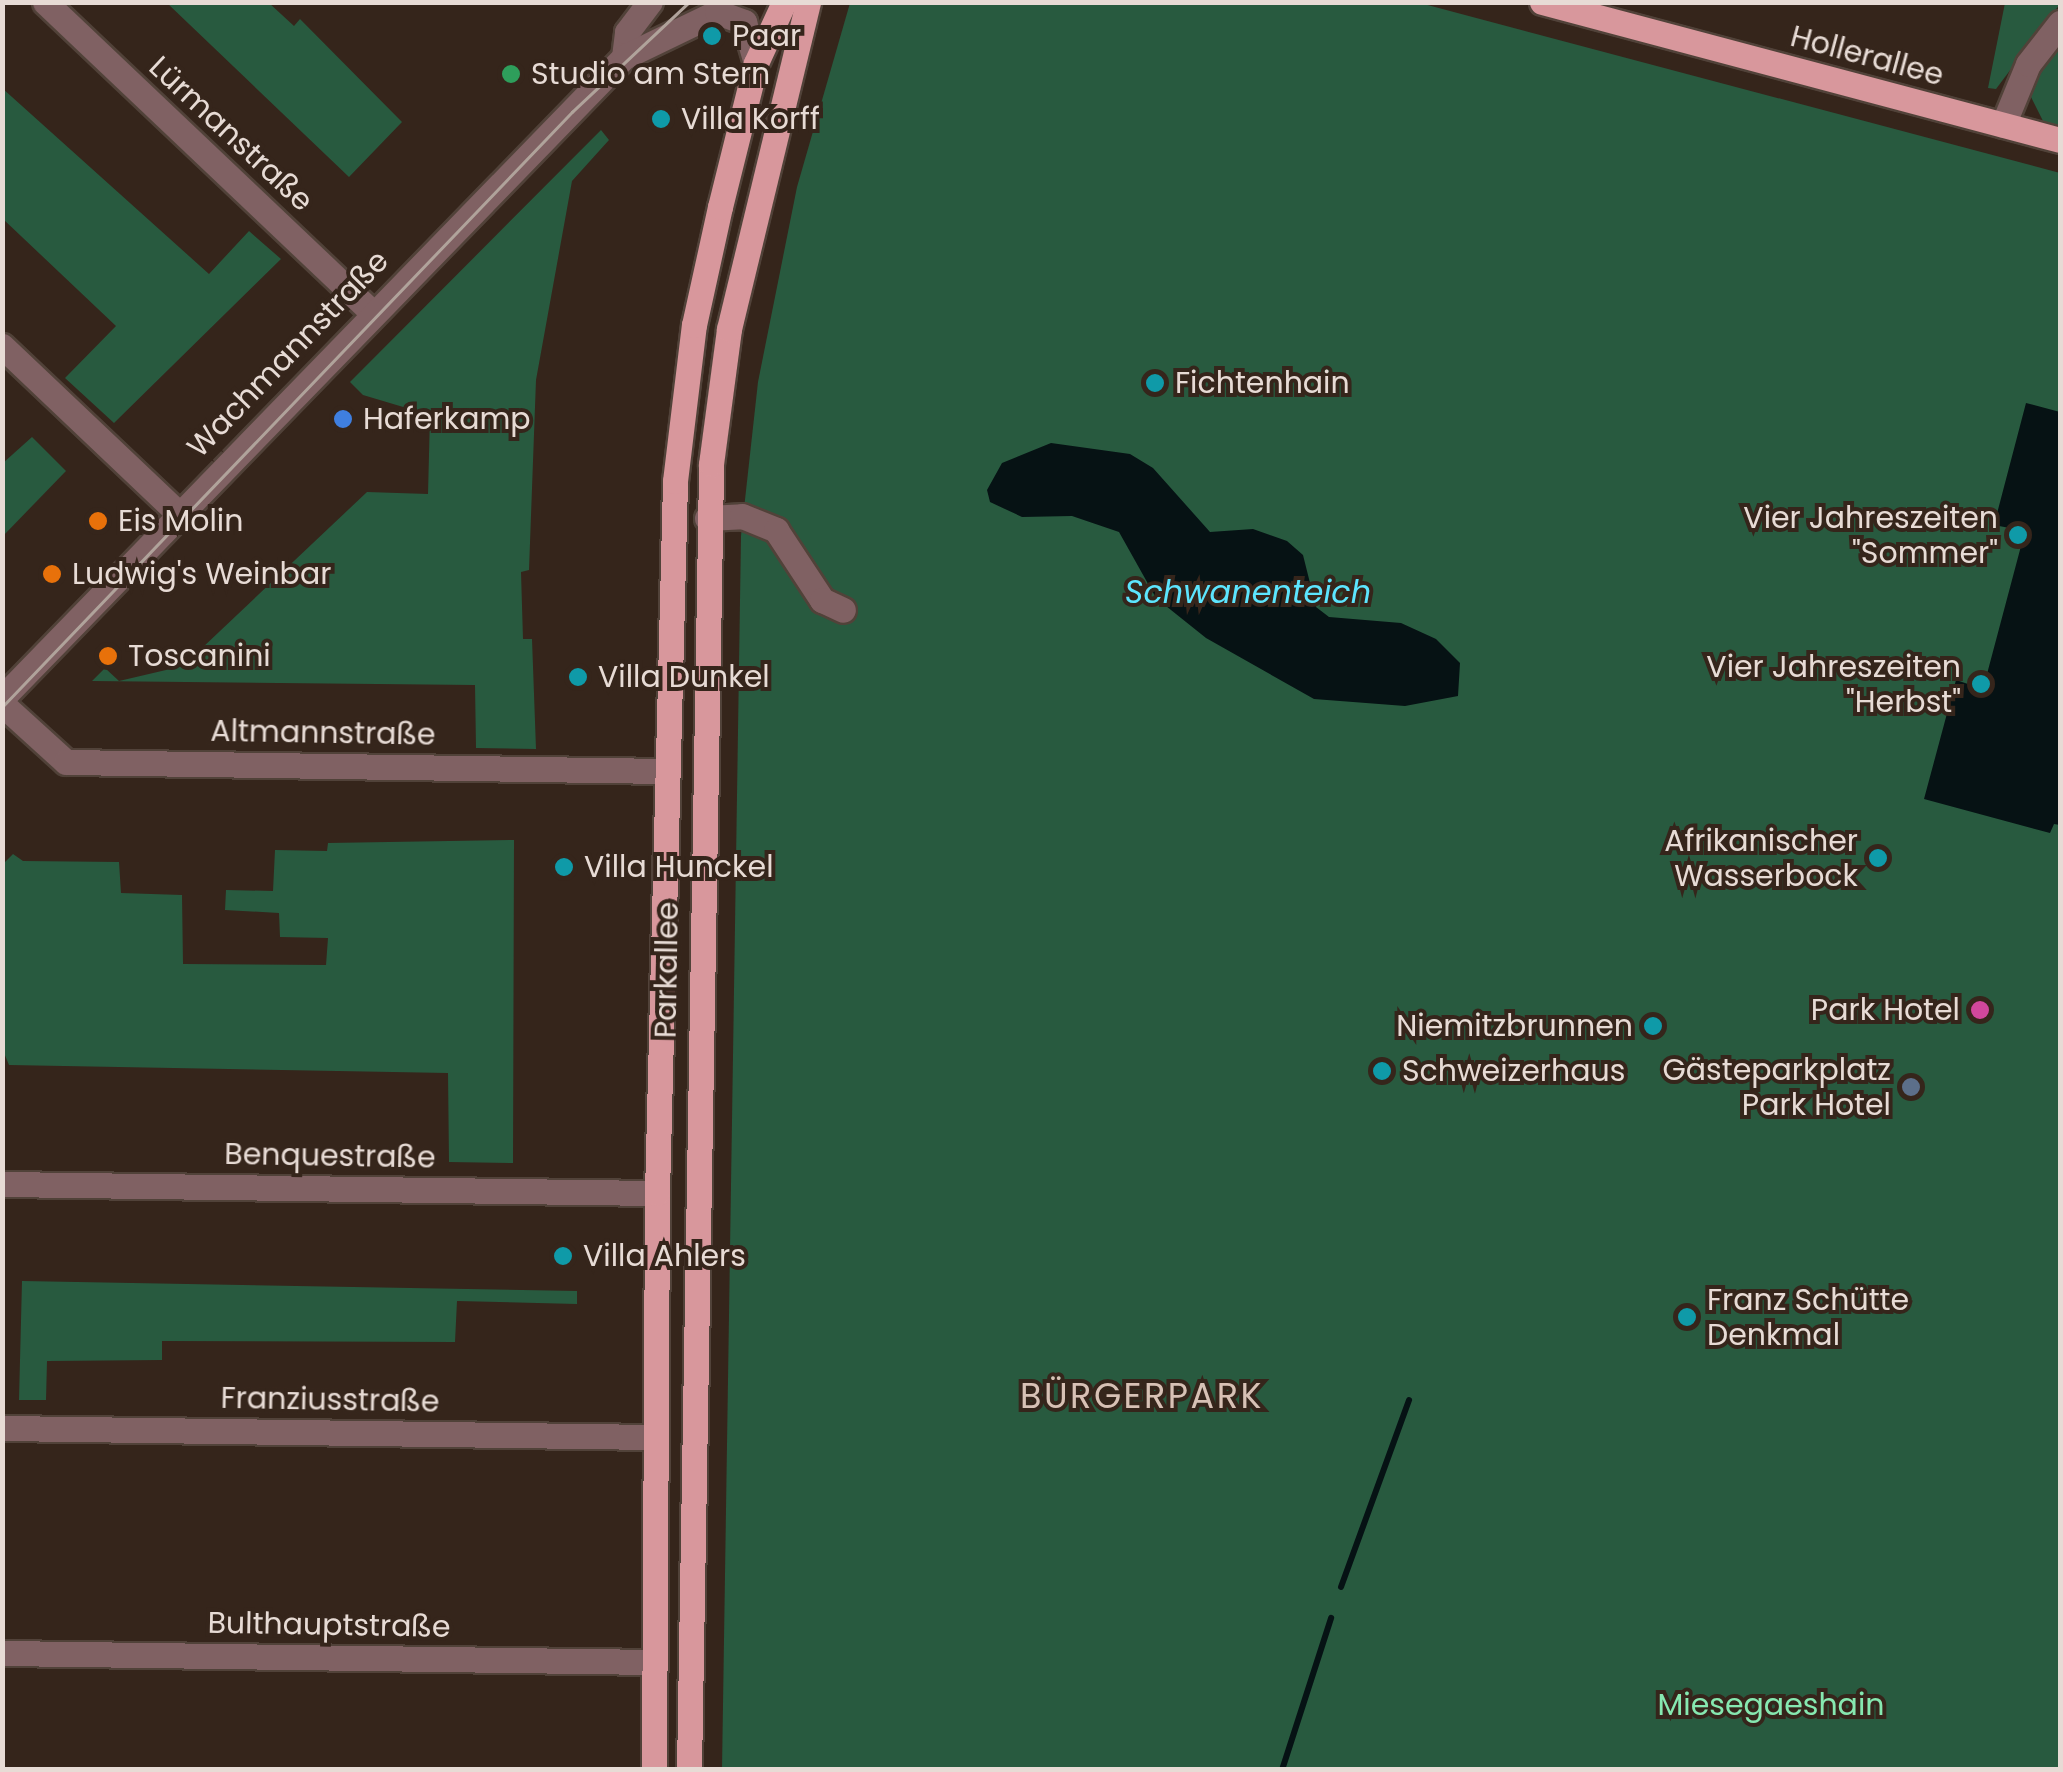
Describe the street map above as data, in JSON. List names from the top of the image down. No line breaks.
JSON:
{"streets":{"main road":["Hollerallee","Parkallee"],"street":["Lürmanstraße","Wachmannstraße","Altmannstraße","Benquestraße","Franziusstraße","Bulthauptstraße"]},"crossings":[["Lürmanstraße","Wachmannstraße"],["Wachmannstraße","Altmannstraße"],["Wachmannstraße","Parkallee"],["Altmannstraße","Parkallee"],["Parkallee","Benquestraße"],["Parkallee","Franziusstraße"],["Parkallee","Bulthauptstraße"]],"districts":["BÜRGERPARK"],"water":["Schwanenteich"],"parks":["Miesegaeshain"],"places":["Paar","Studio am Stern","Villa Korff","Fichtenhain","Haferkamp","Eis Molin","Vier Jahreszeiten \"Sommer\"","Ludwig's Weinbar","Toscanini","Villa Dunkel","Vier Jahreszeiten \"Herbst\"","Afrikanischer Wasserbock","Villa Hunckel","Park Hotel","Niemitzbrunnen","Schweizerhaus","Gästeparkplatz Park Hotel","Villa Ahlers","Franz Schütte Denkmal"]}
